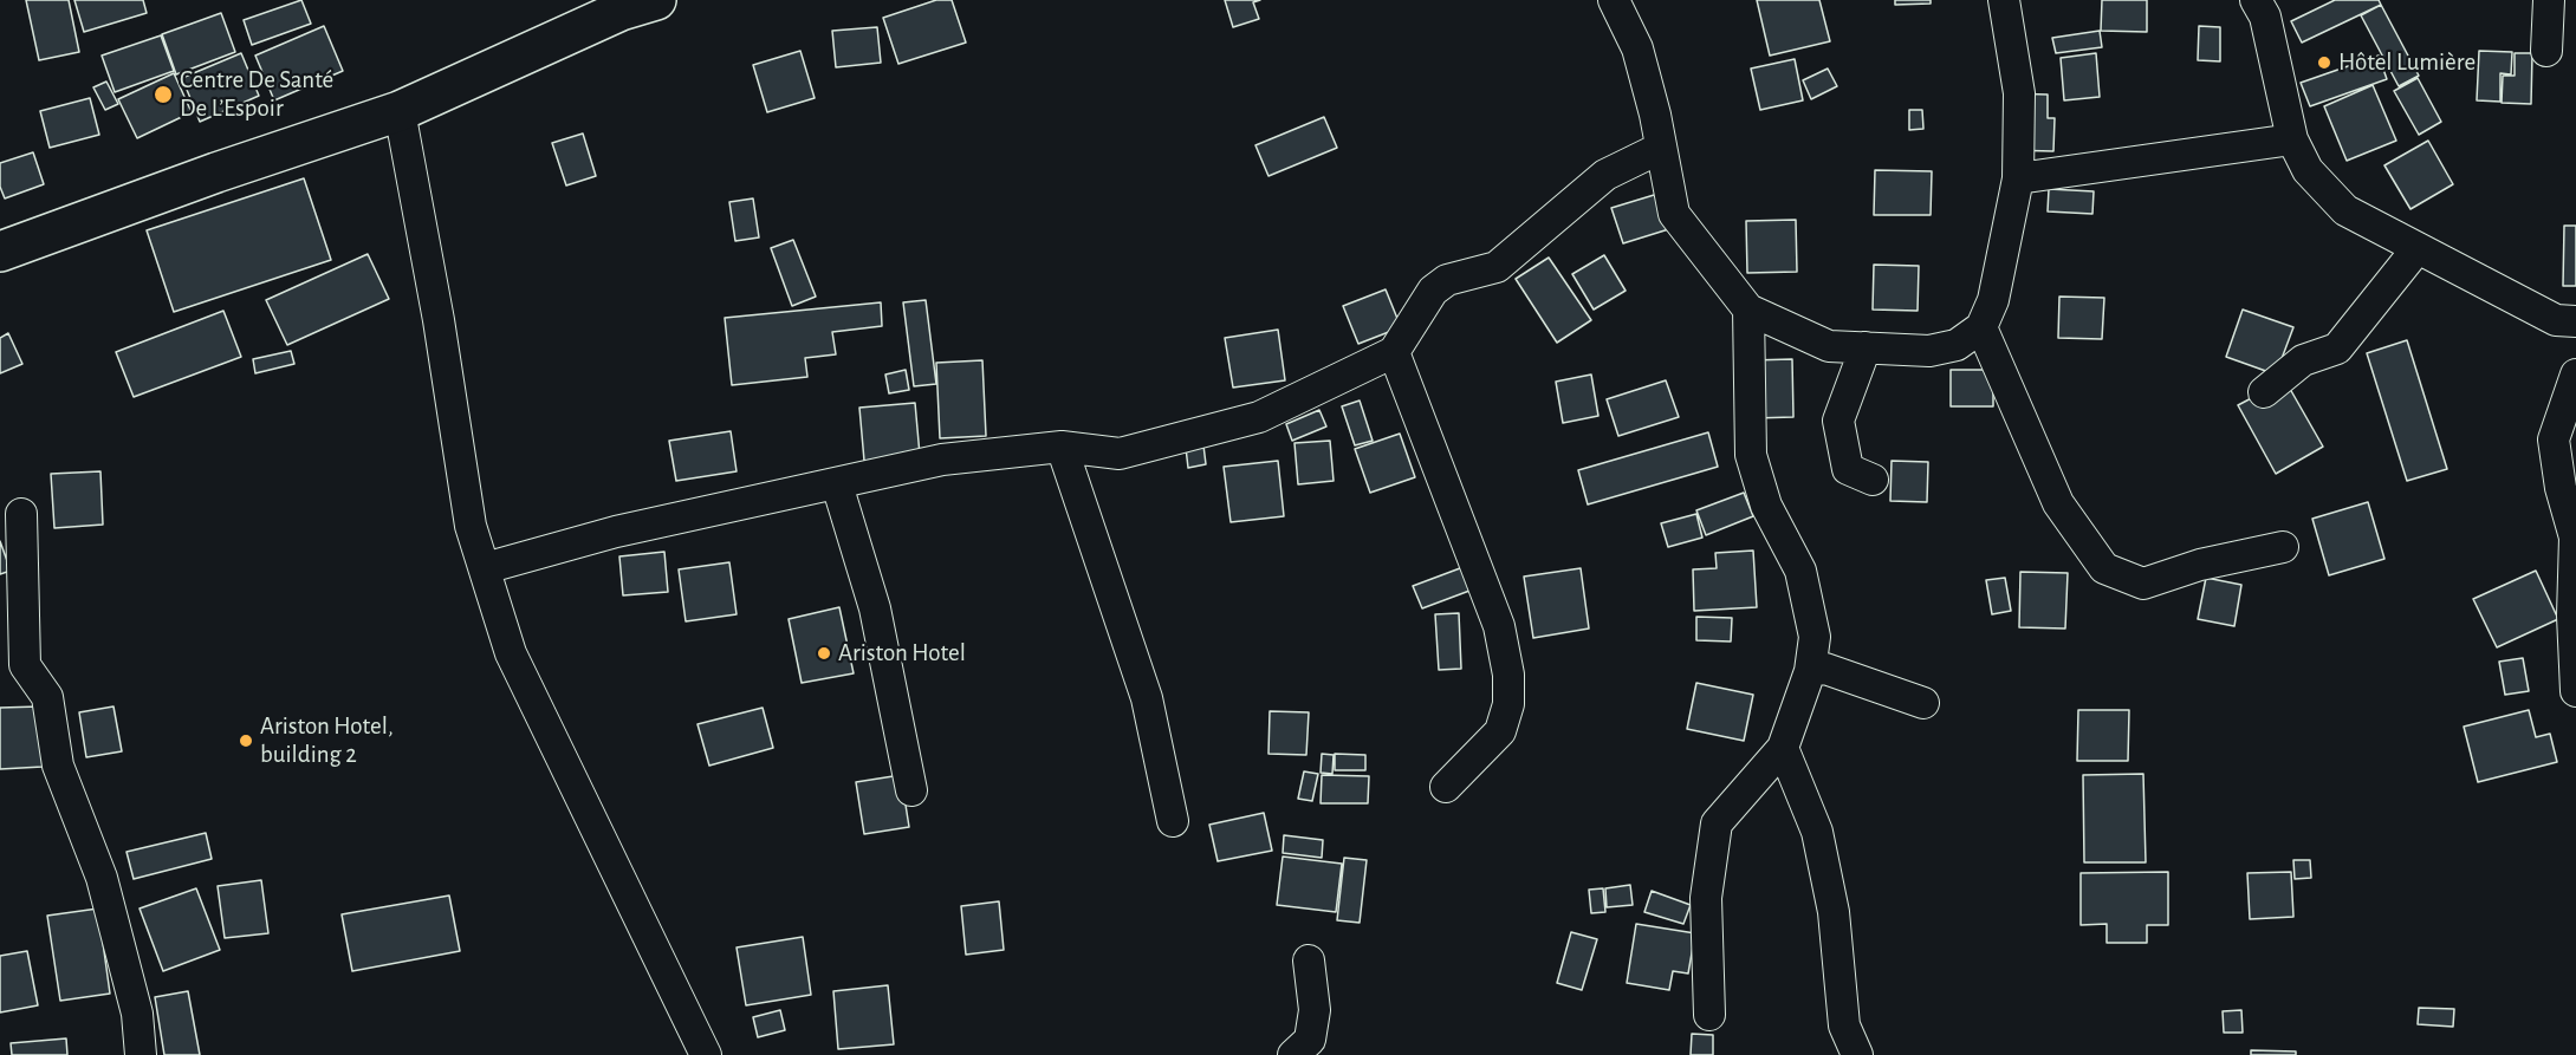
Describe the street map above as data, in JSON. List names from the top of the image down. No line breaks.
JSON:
{"places":["Hôtel Lumière","Centre De Santé De L’Espoir","Ariston Hotel","Ariston Hotel, building 2"]}
